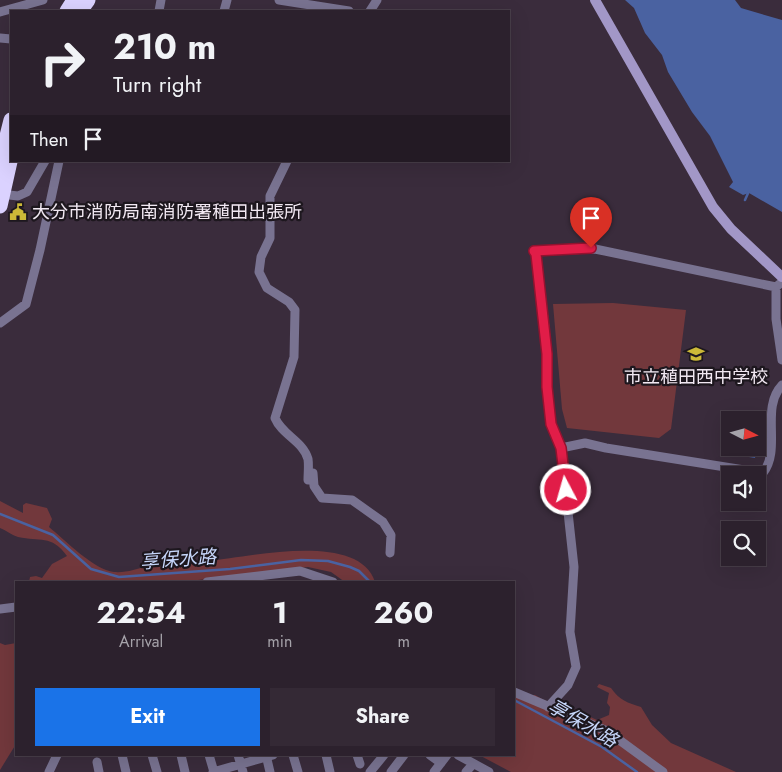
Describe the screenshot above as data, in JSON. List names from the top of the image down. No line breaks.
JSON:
{"water":["享保水路"],"places":{"public building":["大分市消防局南消防署稙田出張所"],"school or university":["市立稙田西中学校"]},"north":"right","page":{"turn":["210 m","Turn right"],"then":"Then","eta":["22:54","Arrival","1","min","260","m"],"buttons":["Exit","Share"]}}
